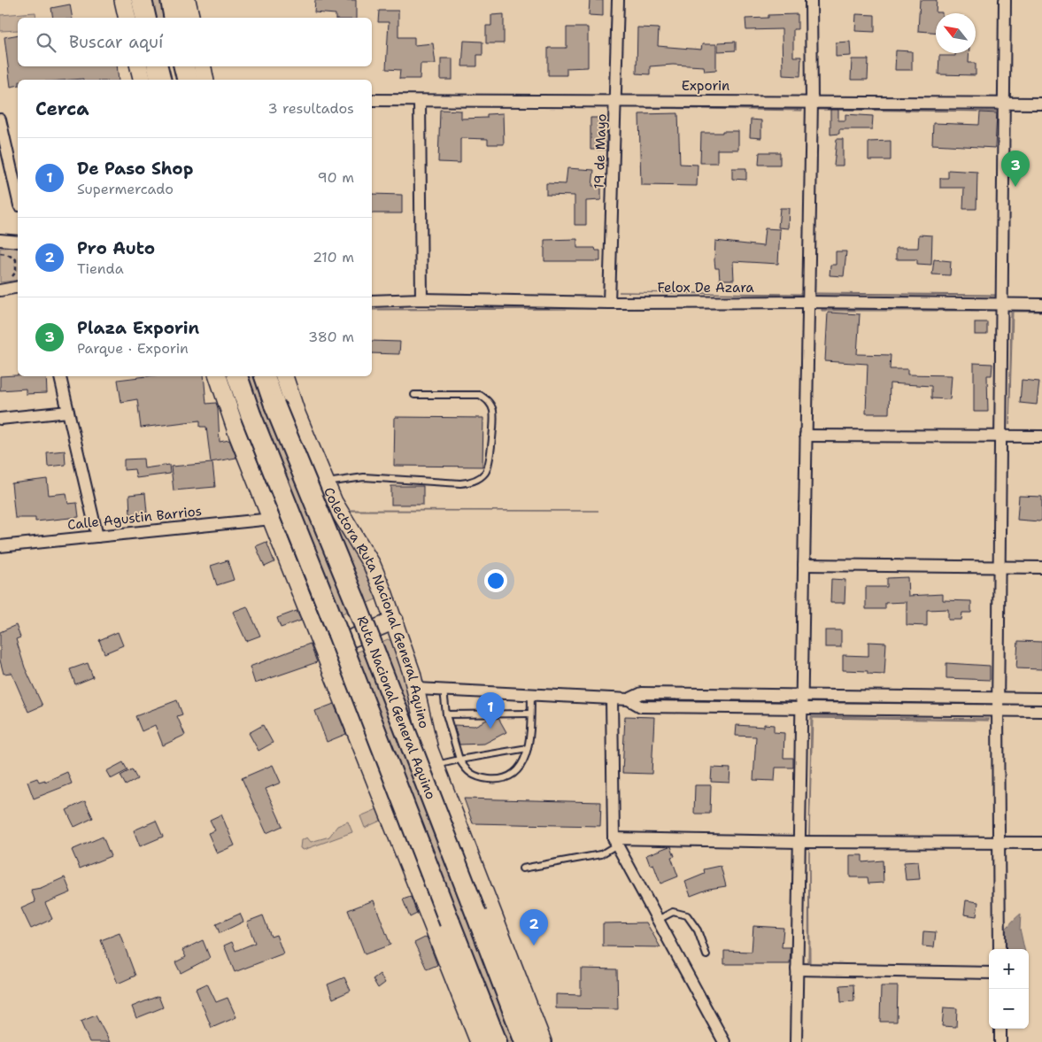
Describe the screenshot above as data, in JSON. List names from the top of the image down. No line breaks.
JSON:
{"streets":{"highway":["Ruta Nacional General Aquino"],"main road":["Colectora Ruta Nacional General Aquino"],"street":["Exporin","19 de Mayo","Felox De Azara","Calle Agustin Barrios"]},"crossings":[["Exporin","19 de Mayo"],["19 de Mayo","Felox De Azara"]],"north":"top left","page":{"search":"Buscar aquí","heading":["Cerca","3 resultados"],"list":[{"mark":"1","name":"De Paso Shop","note":"Supermercado","value":"90 m"},{"mark":"2","name":"Pro Auto","note":"Tienda","value":"210 m"},{"mark":"3","name":"Plaza Exporin","note":"Parque · Exporin","value":"380 m"}],"pins":["3","1","2"],"map_buttons":["+","−"]}}
